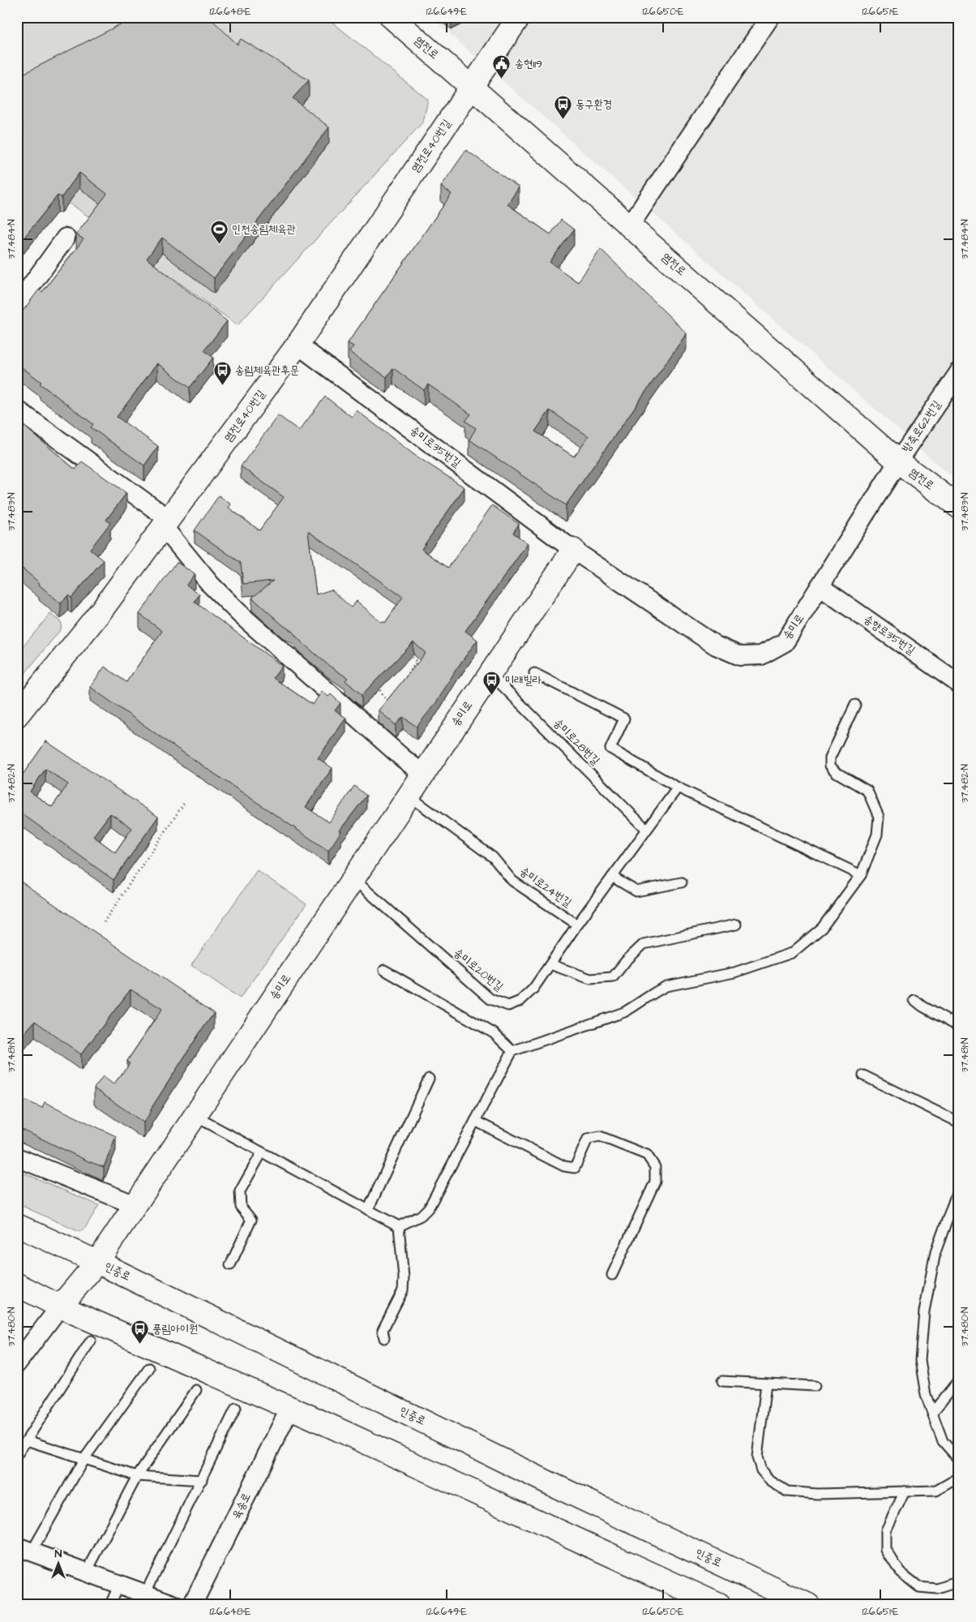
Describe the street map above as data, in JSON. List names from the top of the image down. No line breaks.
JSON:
{"streets":{"street":["염전로","염전로40번길","방축로62번길","송미로35번길","송미로","송향로35번길","인중로","육송로"],"lane":["송미로28번길","송미로24번길","송미로20번길"]},"crossings":[["염전로","염전로40번길"],["염전로","방축로62번길"],["염전로","송미로"],["염전로40번길","송미로35번길"],["방축로62번길","송미로"],["송미로35번길","송미로"],["송미로","송향로35번길"],["송미로","송미로28번길"],["송미로","송미로24번길"],["송미로","송미로20번길"],["송미로","인중로"],["송미로24번길","송미로20번길"]],"places":{"public building":["송현119"],"bus stop":["동구환경","송림체육관후문","미래빌라","풍림아이원"],"sports":["인천송림체육관"]},"north":"top","coordinates":["126.648°E","126.649°E","126.650°E","126.651°E","37.484°N","37.483°N","37.482°N","37.481°N","37.480°N"]}
